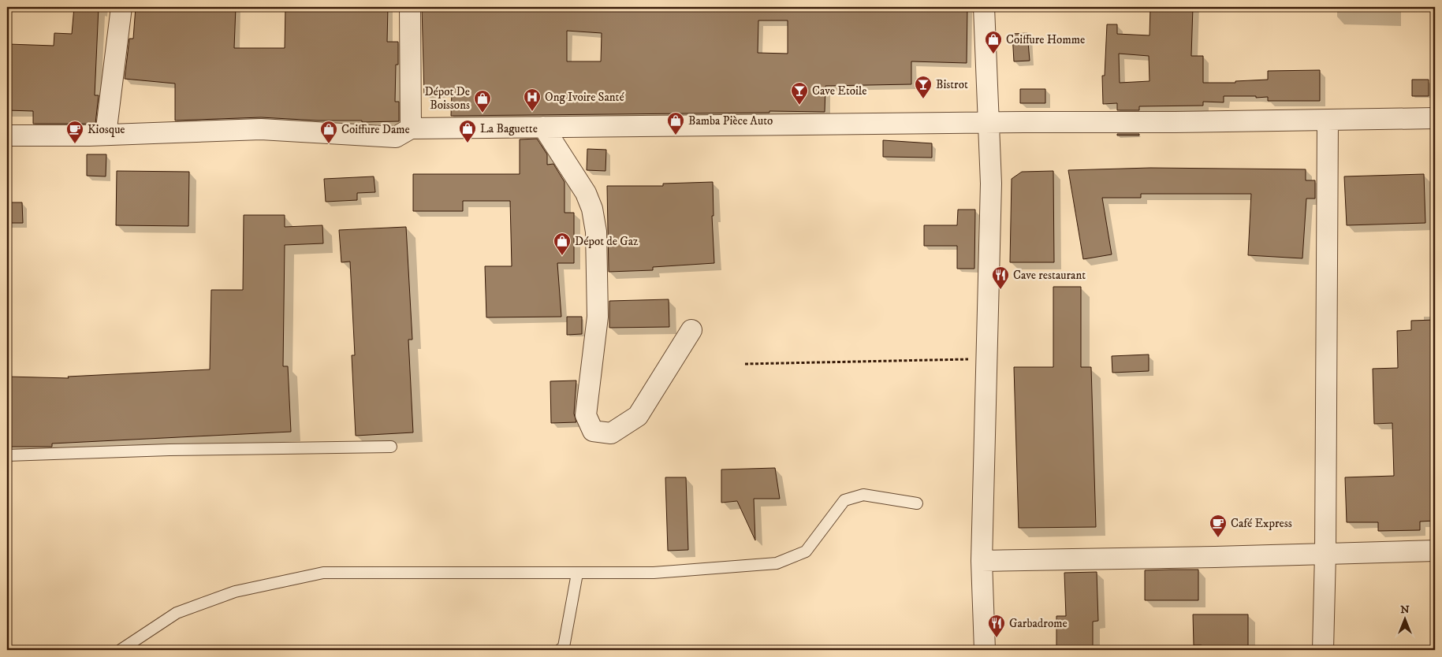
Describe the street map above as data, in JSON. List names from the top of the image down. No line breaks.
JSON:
{"places":{"shop":["Coiffure Homme","Dépot De Boissons","Bamba Pièce Auto","La Baguette","Coiffure Dame","Dépot de Gaz"],"bar":["Bistrot","Cave Etoile"],"hospital":["Ong Ivoire Santé"],"cafe":["Kiosque","Café Express"],"restaurant":["Cave restaurant","Garbadrome"]},"north":"top"}
